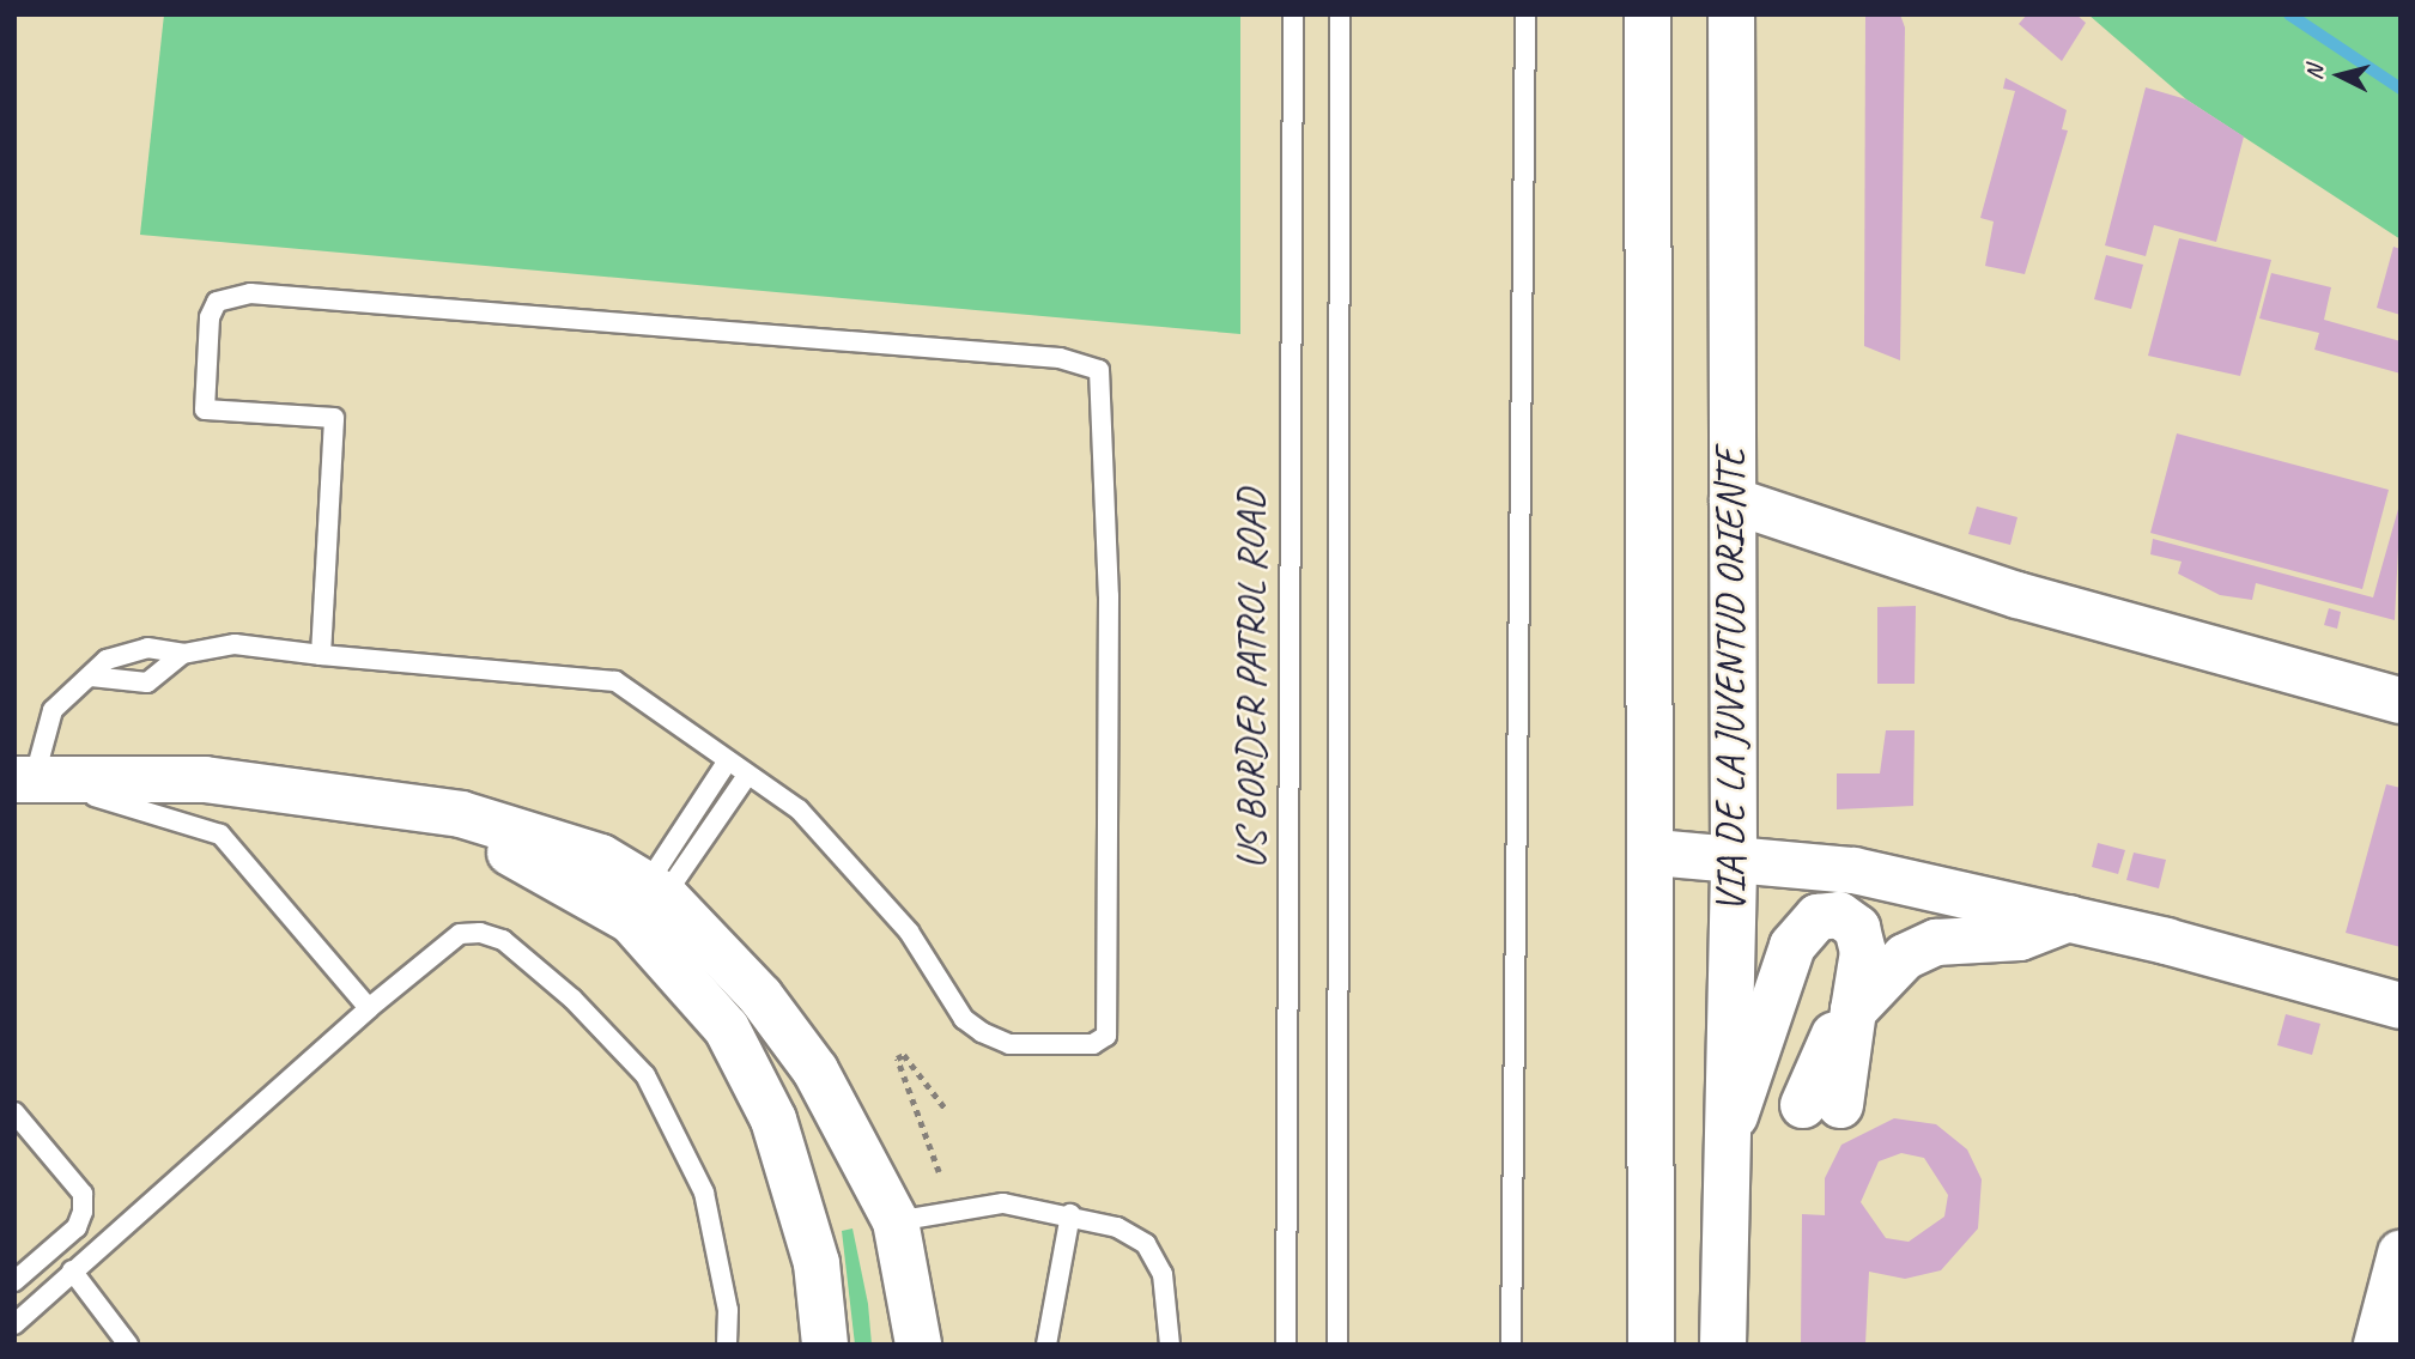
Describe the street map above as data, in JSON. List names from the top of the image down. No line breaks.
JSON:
{"streets":{"main road":["VIA DE LA JUVENTUD ORIENTE"],"lane":["US BORDER PATROL ROAD"]},"north":"left"}
